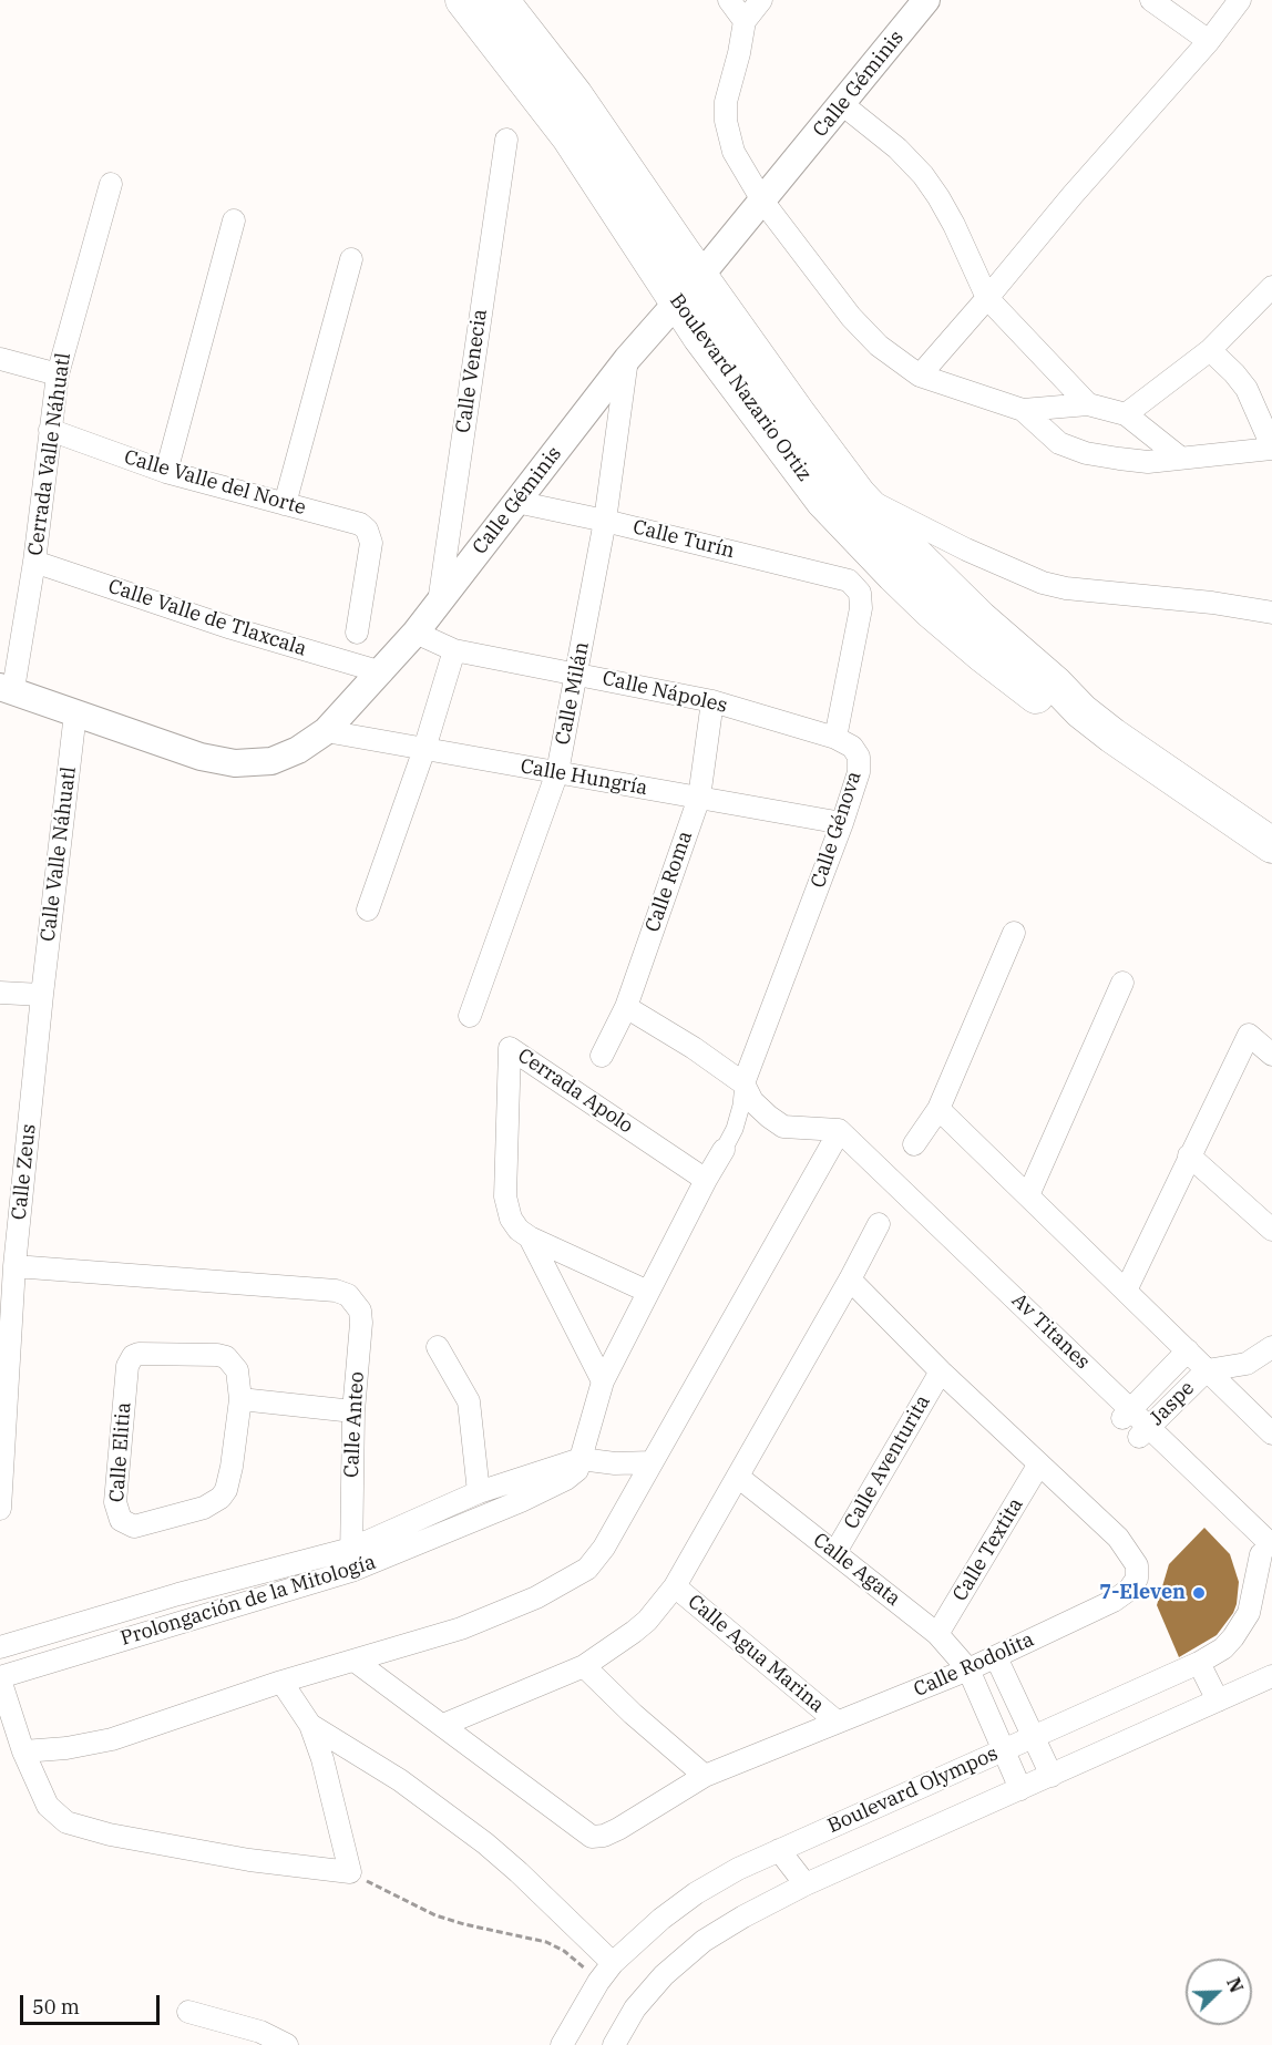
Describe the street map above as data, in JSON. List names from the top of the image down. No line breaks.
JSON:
{"streets":{"main road":["Boulevard Nazario Ortiz"],"street":["Calle Géminis","Calle Venecia","Cerrada Valle Náhuatl","Calle Valle del Norte","Calle Turín","Calle Valle de Tlaxcala","Calle Nápoles","Calle Milán","Calle Hungría","Calle Génova","Calle Valle Náhuatl","Calle Roma","Cerrada Apolo","Calle Zeus","Av Titanes","Jaspe","Calle Anteo","Calle Elitia","Calle Aventurita","Calle Textita","Calle Agata","Prolongación de la Mitología","Calle Agua Marina","Calle Rodolita","Boulevard Olympos"]},"crossings":[["Calle Géminis","Calle Venecia"],["Calle Géminis","Boulevard Nazario Ortiz"],["Calle Géminis","Cerrada Valle Náhuatl"],["Calle Géminis","Calle Turín"],["Calle Géminis","Calle Valle de Tlaxcala"],["Calle Géminis","Calle Nápoles"],["Calle Géminis","Calle Milán"],["Calle Géminis","Calle Hungría"],["Calle Géminis","Calle Valle Náhuatl"],["Cerrada Valle Náhuatl","Calle Valle del Norte"],["Cerrada Valle Náhuatl","Calle Valle de Tlaxcala"],["Calle Turín","Calle Nápoles"],["Calle Turín","Calle Milán"],["Calle Turín","Calle Génova"],["Calle Nápoles","Calle Milán"],["Calle Nápoles","Calle Génova"],["Calle Nápoles","Calle Roma"],["Calle Milán","Calle Hungría"],["Calle Hungría","Calle Génova"],["Calle Hungría","Calle Roma"],["Calle Valle Náhuatl","Calle Zeus"],["Calle Zeus","Calle Anteo"],["Av Titanes","Jaspe"],["Av Titanes","Boulevard Olympos"],["Calle Anteo","Prolongación de la Mitología"],["Calle Aventurita","Calle Agata"],["Calle Aventurita","Calle Rodolita"],["Calle Textita","Calle Agata"],["Calle Textita","Calle Rodolita"],["Calle Agata","Calle Rodolita"],["Calle Agata","Boulevard Olympos"],["Calle Agua Marina","Calle Rodolita"]],"places":["7-Eleven"],"scale_bar":"50 m","north":"top right"}
